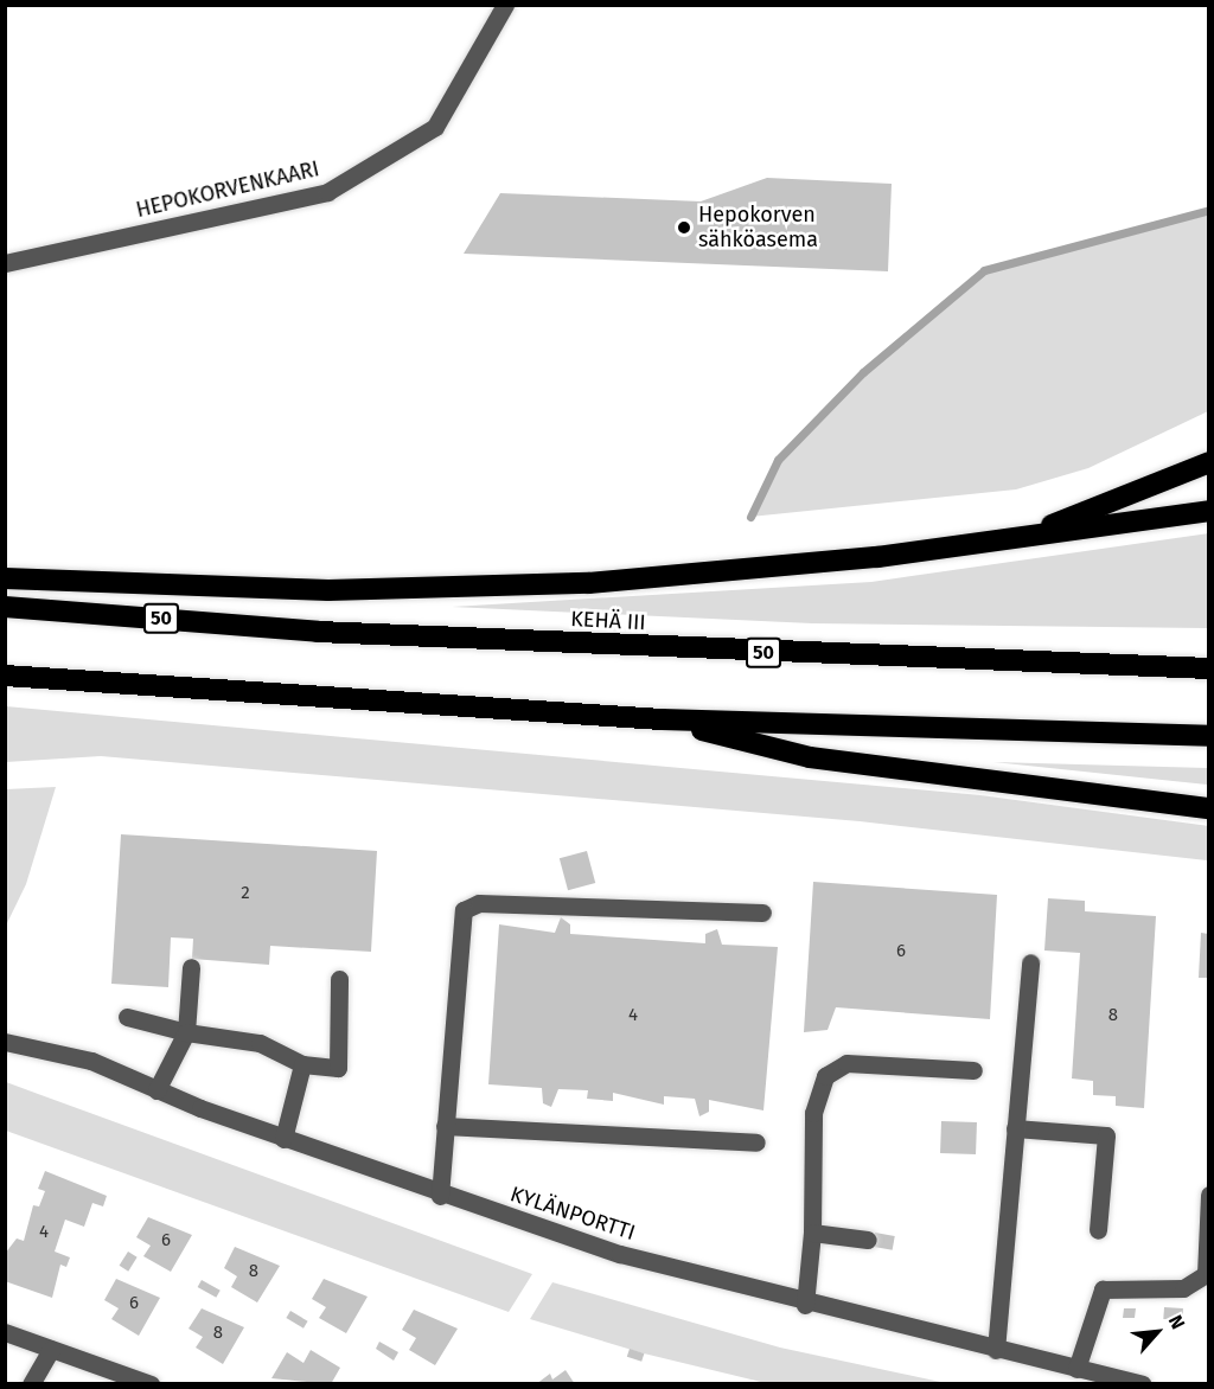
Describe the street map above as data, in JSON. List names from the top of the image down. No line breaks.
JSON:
{"streets":{"highway":["50","KEHÄ III"],"street":["HEPOKORVENKAARI","KYLÄNPORTTI"]},"places":["Hepokorven sähköasema"],"house_numbers":["2","6","4","8","4","6","8","6","8"],"north":"top right"}
